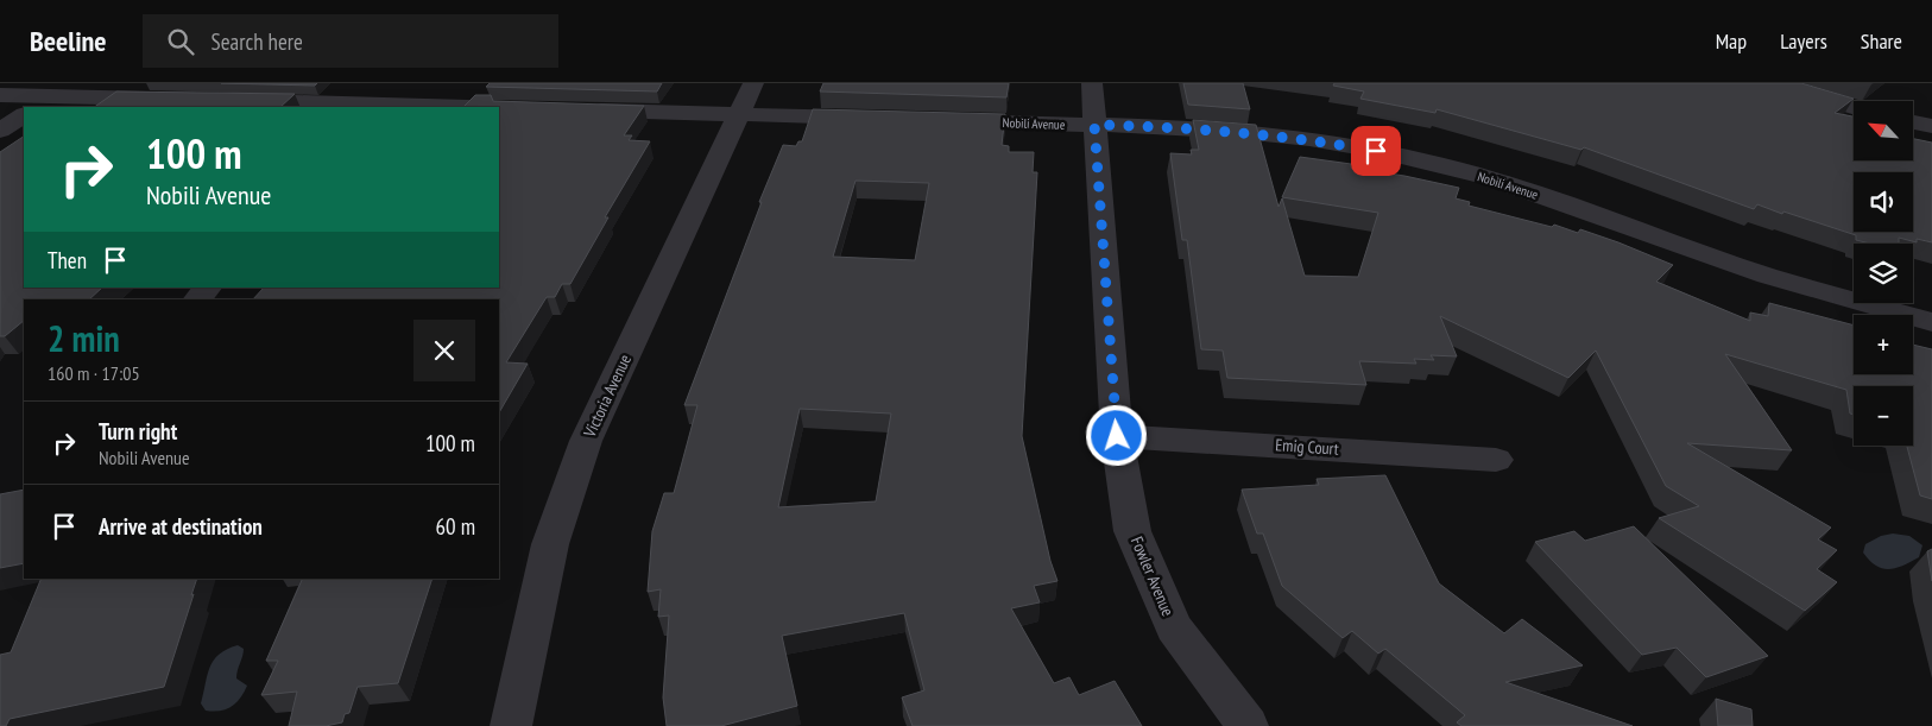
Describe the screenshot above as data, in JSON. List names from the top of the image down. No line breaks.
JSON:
{"streets":{"street":["Nobili Avenue","Victoria Avenue","Emig Court","Fowler Avenue"]},"crossings":[["Nobili Avenue","Fowler Avenue"],["Emig Court","Fowler Avenue"]],"north":"top left","page":{"header":"Beeline","search":"Search here","nav":["Map","Layers","Share"],"map_buttons":["+","−"],"turn":["100 m","Nobili Avenue"],"then":"Then","heading":["2 min","160 m · 17:05"],"list":[{"name":"Turn right","note":"Nobili Avenue","value":"100 m"},{"name":"Arrive at destination","value":"60 m"}]}}
